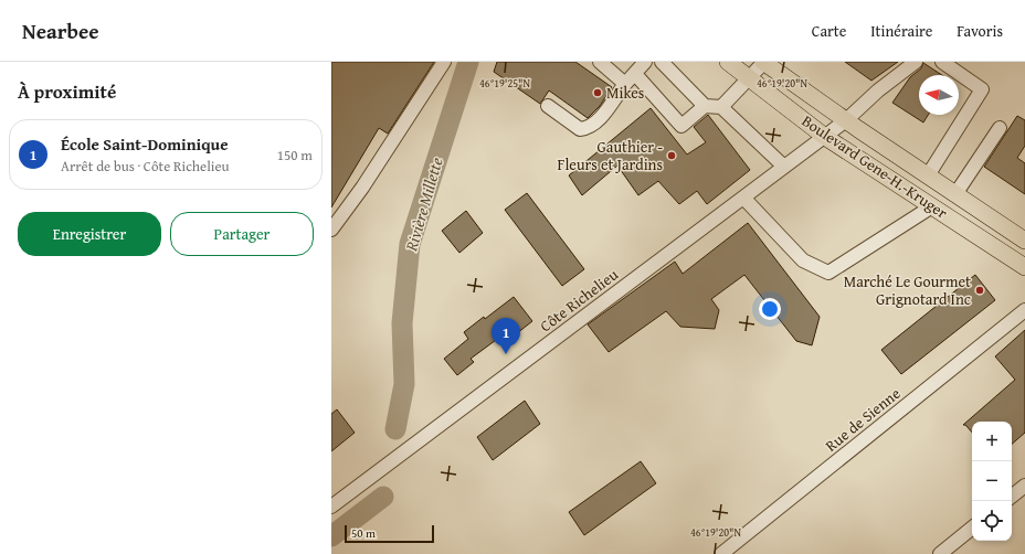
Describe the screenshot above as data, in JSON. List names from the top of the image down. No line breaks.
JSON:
{"streets":{"main road":["Boulevard Gene-H.-Kruger"],"street":["Côte Richelieu","Rue de Sienne"]},"crossings":[["Boulevard Gene-H.-Kruger","Côte Richelieu"]],"water":["Rivière Millette"],"places":["Mikes","Gauthier - Fleurs et Jardins","Marché Le Gourmet Grignotard Inc"],"scale_bar":"50 m","north":"left","page":{"header":"Nearbee","nav":["Carte","Itinéraire","Favoris"],"heading":"À proximité","list":[{"mark":"1","name":"École Saint-Dominique","note":"Arrêt de bus · Côte Richelieu","value":"150 m"}],"buttons":["Enregistrer","Partager"],"pins":"1","map_buttons":["+","−"],"scale":"50 m"},"coordinates":["46°19'25\"N","46°19'20\"N"]}
